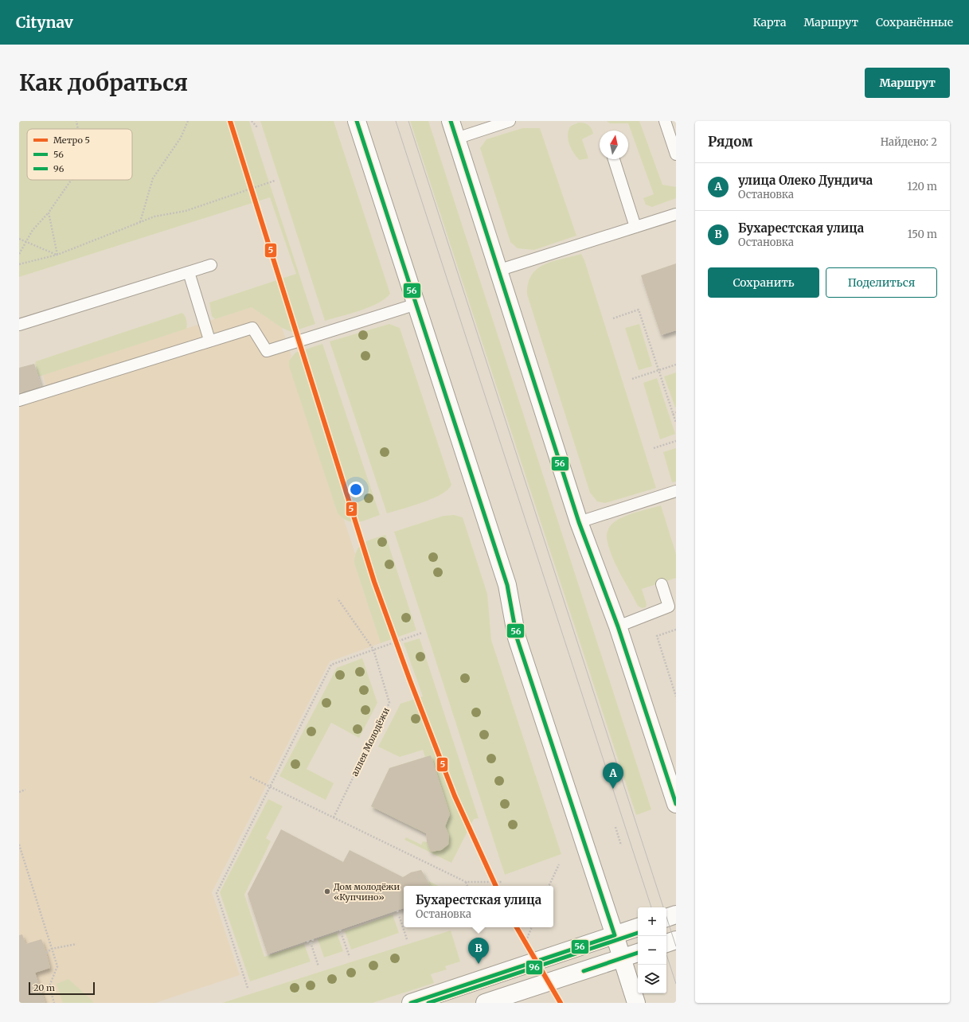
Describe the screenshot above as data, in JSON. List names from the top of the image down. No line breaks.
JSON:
{"streets":{"path":["аллея Молодёжи"]},"places":["Дом молодёжи «Купчино»"],"lines":["metro line 5","transit line 56","transit line 96"],"legend":["Метро 5","56","96"],"scale_bar":"20 m","north":"top","page":{"header":"Citynav","nav":["Карта","Маршрут","Сохранённые"],"buttons":["Маршрут",["Сохранить","Поделиться"]],"title":"Как добраться","heading":["Рядом","Найдено: 2"],"list":[{"mark":"A","name":"улица Олеко Дундича","note":"Остановка","value":"120 m"},{"mark":"B","name":"Бухарестская улица","note":"Остановка","value":"150 m"}],"pins":["A","B"],"popup":["Бухарестская улица","Остановка"],"map_buttons":["+","−"],"scale":"20 m"}}
